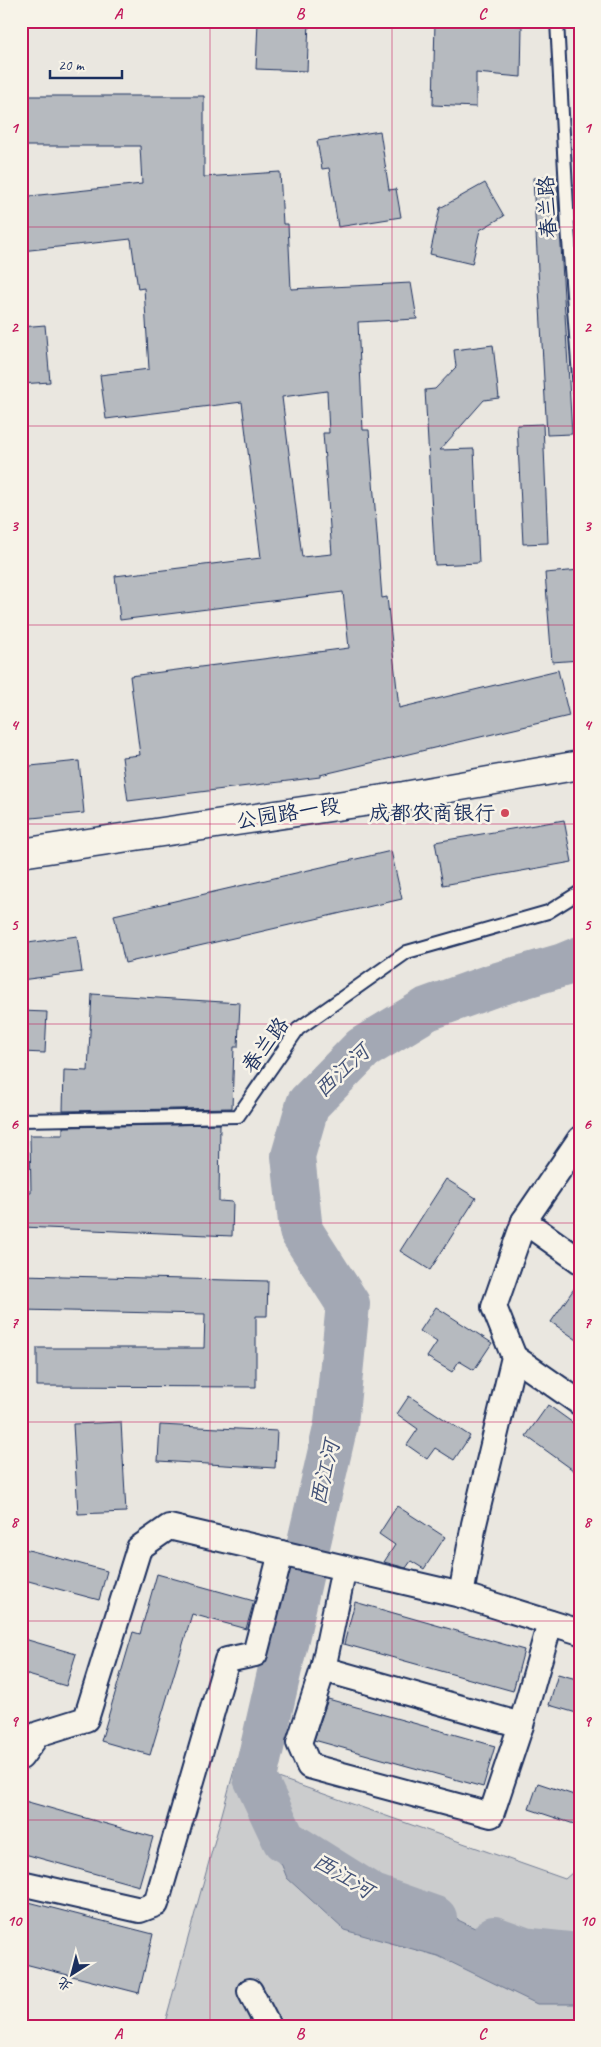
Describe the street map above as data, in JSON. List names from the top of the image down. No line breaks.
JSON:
{"streets":{"street":["公园路一段"],"lane":["春兰路"]},"water":["西江河"],"places":["成都农商银行"],"scale_bar":"20 m","north":"bottom left","grid":{"columns":["A","B","C"],"rows":["1","2","3","4","5","6","7","8","9","10"]}}
